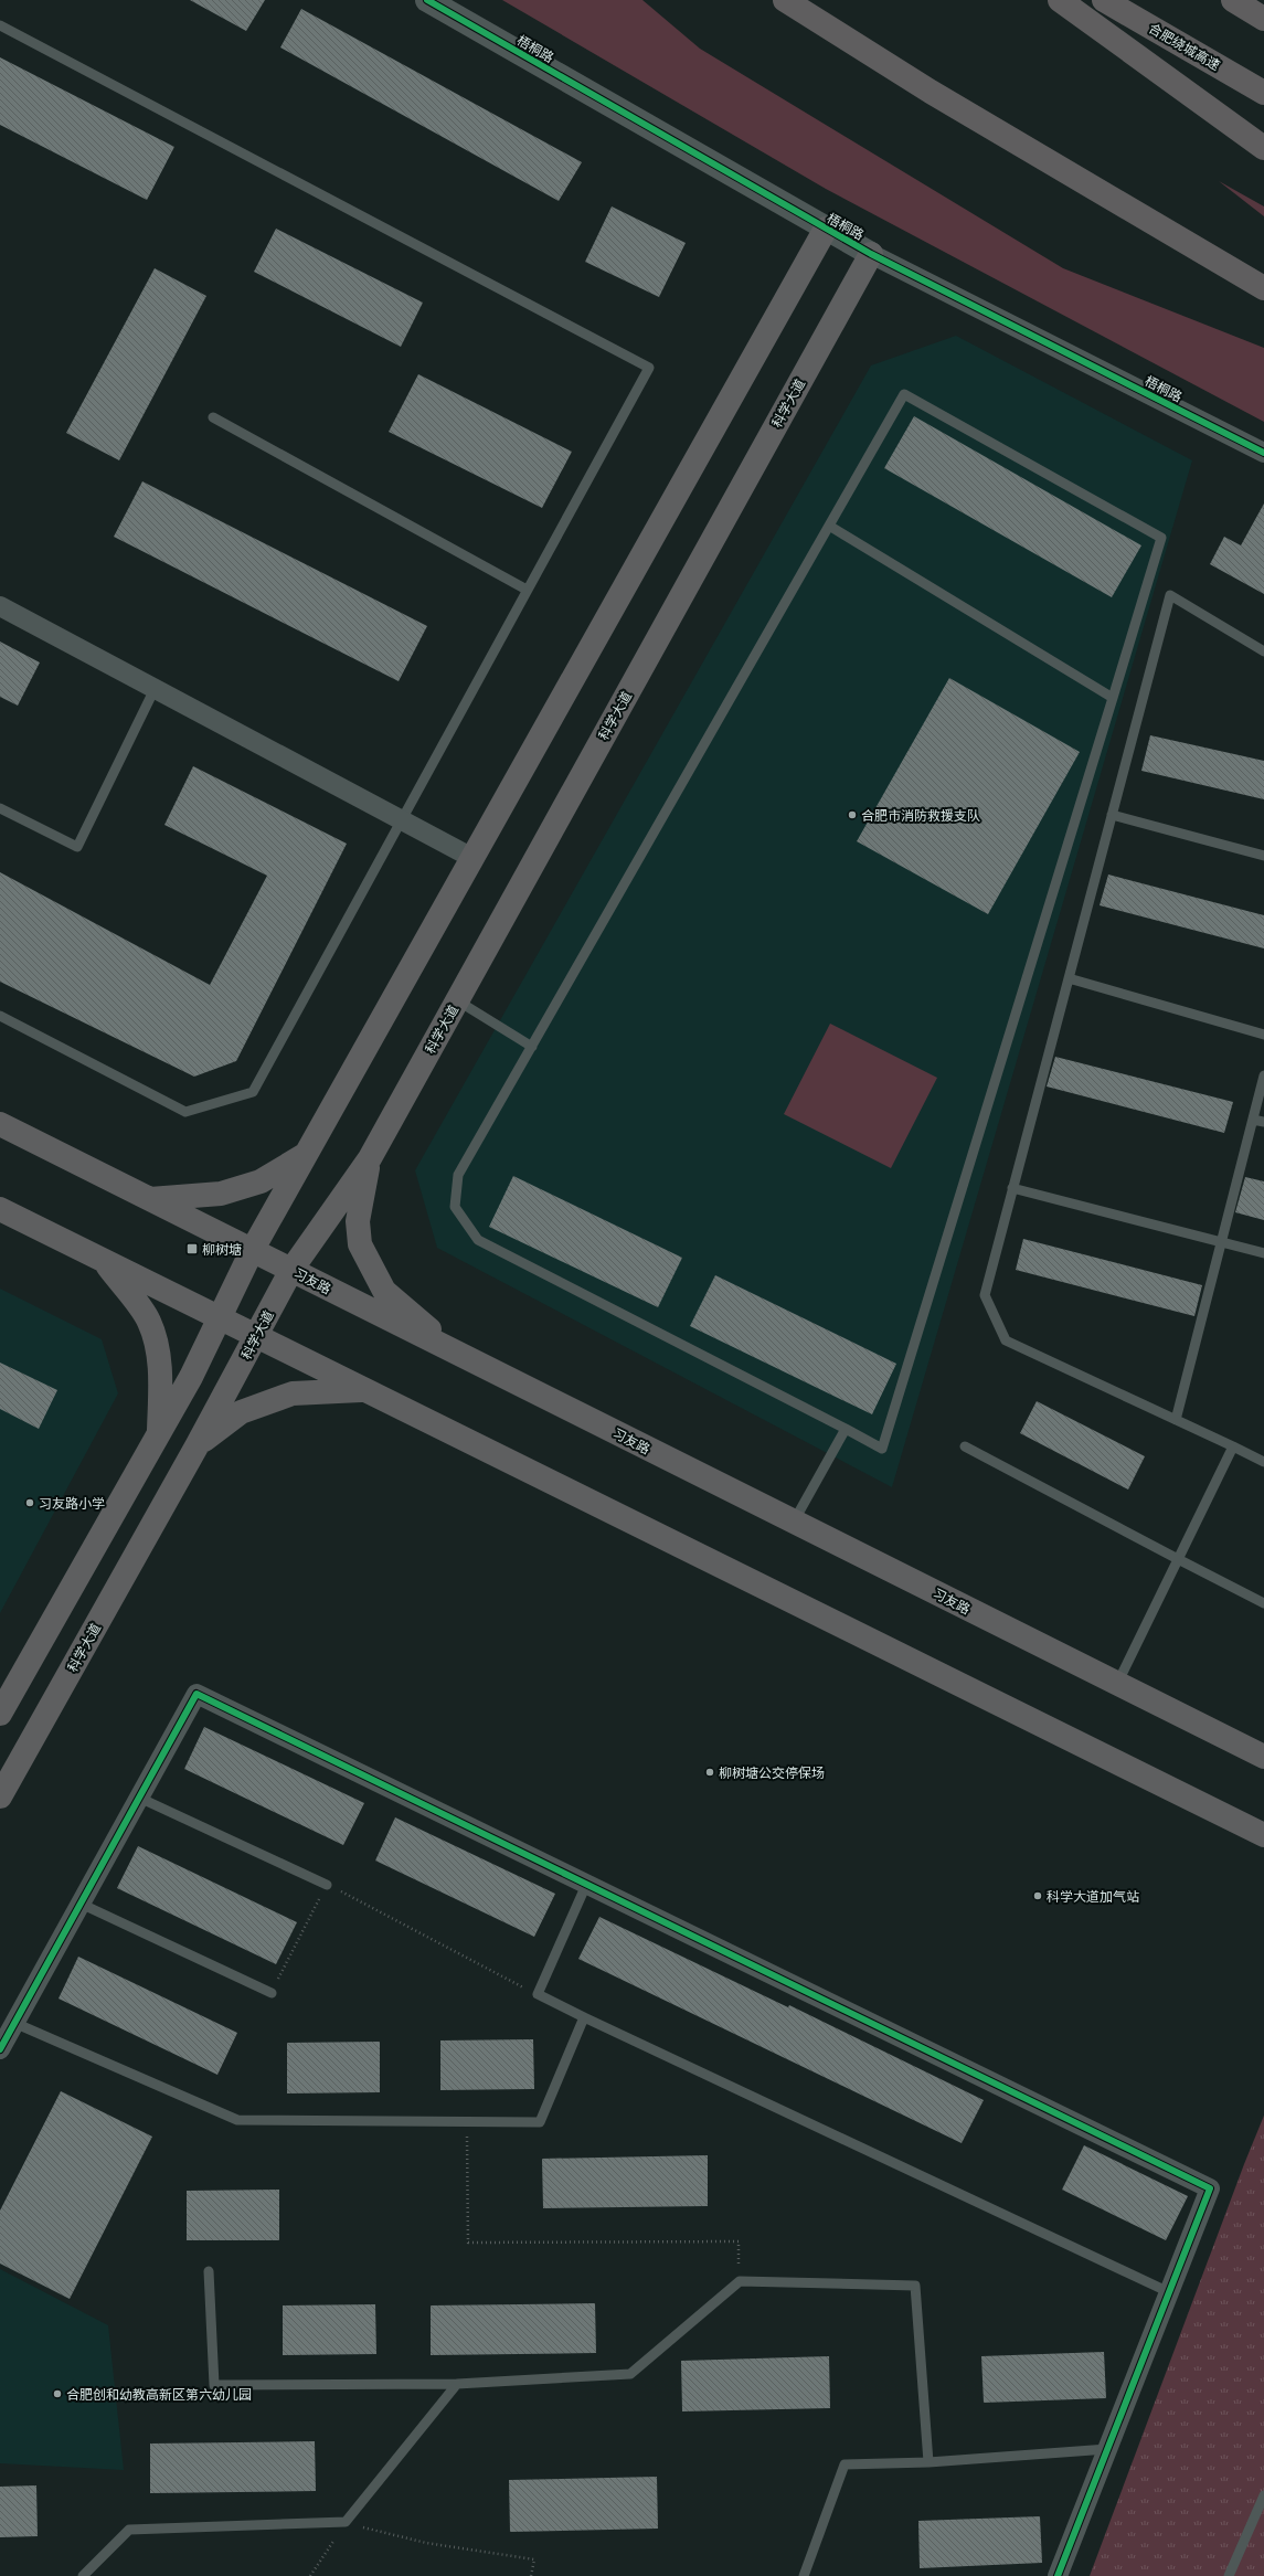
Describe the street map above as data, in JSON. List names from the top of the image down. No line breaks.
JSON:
{"streets":{"highway":["合肥绕城高速"],"main road":["科学大道","习友路"],"street":["梧桐路"]},"crossings":[["梧桐路","科学大道"],["科学大道","习友路"]],"places":{"other":["合肥市消防救援支队","习友路小学","柳树塘公交停保场","科学大道加气站","合肥创和幼教高新区第六幼儿园"],"transit":["柳树塘"]}}
